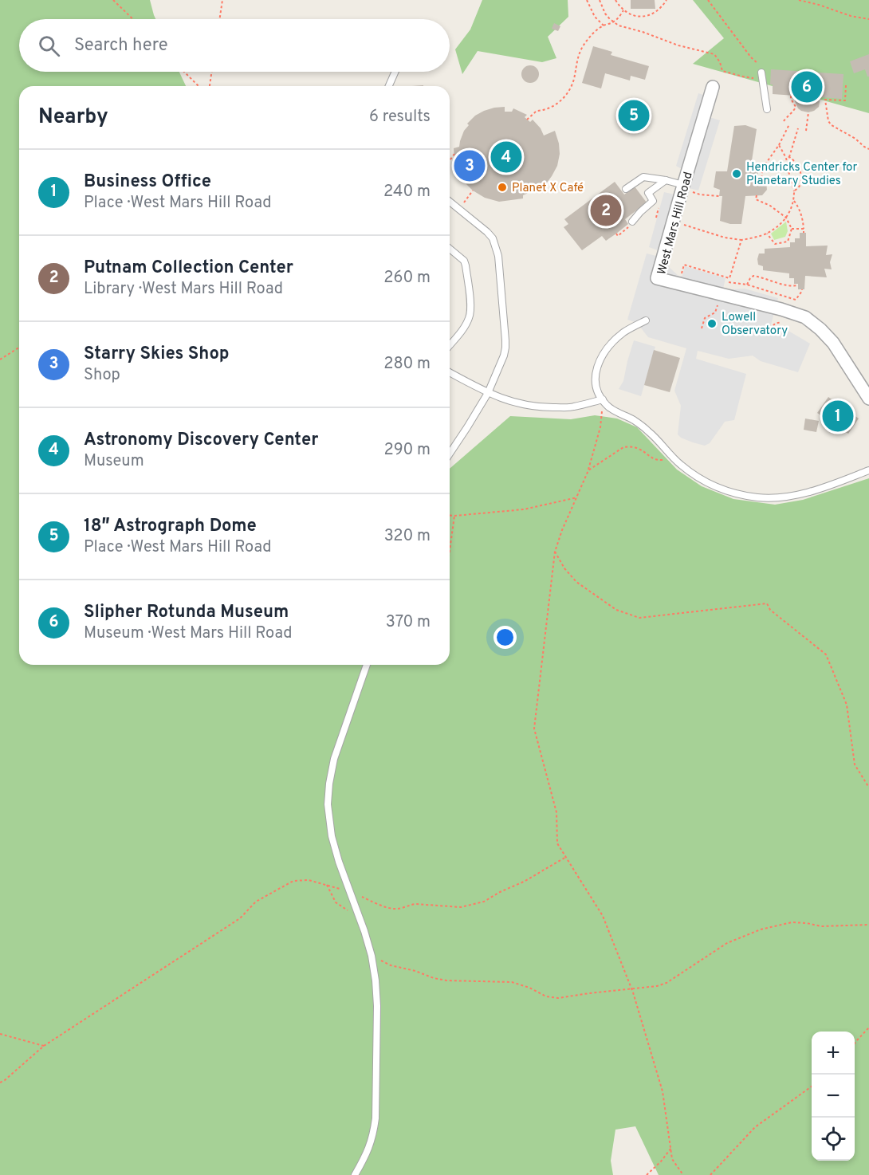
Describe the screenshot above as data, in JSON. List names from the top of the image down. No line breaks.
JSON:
{"streets":{"street":["West Mars Hill Road"]},"places":["Hendricks Center for Planetary Studies","Planet X Café","Lowell Observatory"],"page":{"search":"Search here","pins":["6","5","4","3","2","1"],"heading":["Nearby","6 results"],"list":[{"mark":"1","name":"Business Office","note":"Place · West Mars Hill Road","value":"240 m"},{"mark":"2","name":"Putnam Collection Center","note":"Library · West Mars Hill Road","value":"260 m"},{"mark":"3","name":"Starry Skies Shop","note":"Shop","value":"280 m"},{"mark":"4","name":"Astronomy Discovery Center","note":"Museum","value":"290 m"},{"mark":"5","name":"18″ Astrograph Dome","note":"Place · West Mars Hill Road","value":"320 m"},{"mark":"6","name":"Slipher Rotunda Museum","note":"Museum · West Mars Hill Road","value":"370 m"}],"map_buttons":["+","−"]}}
